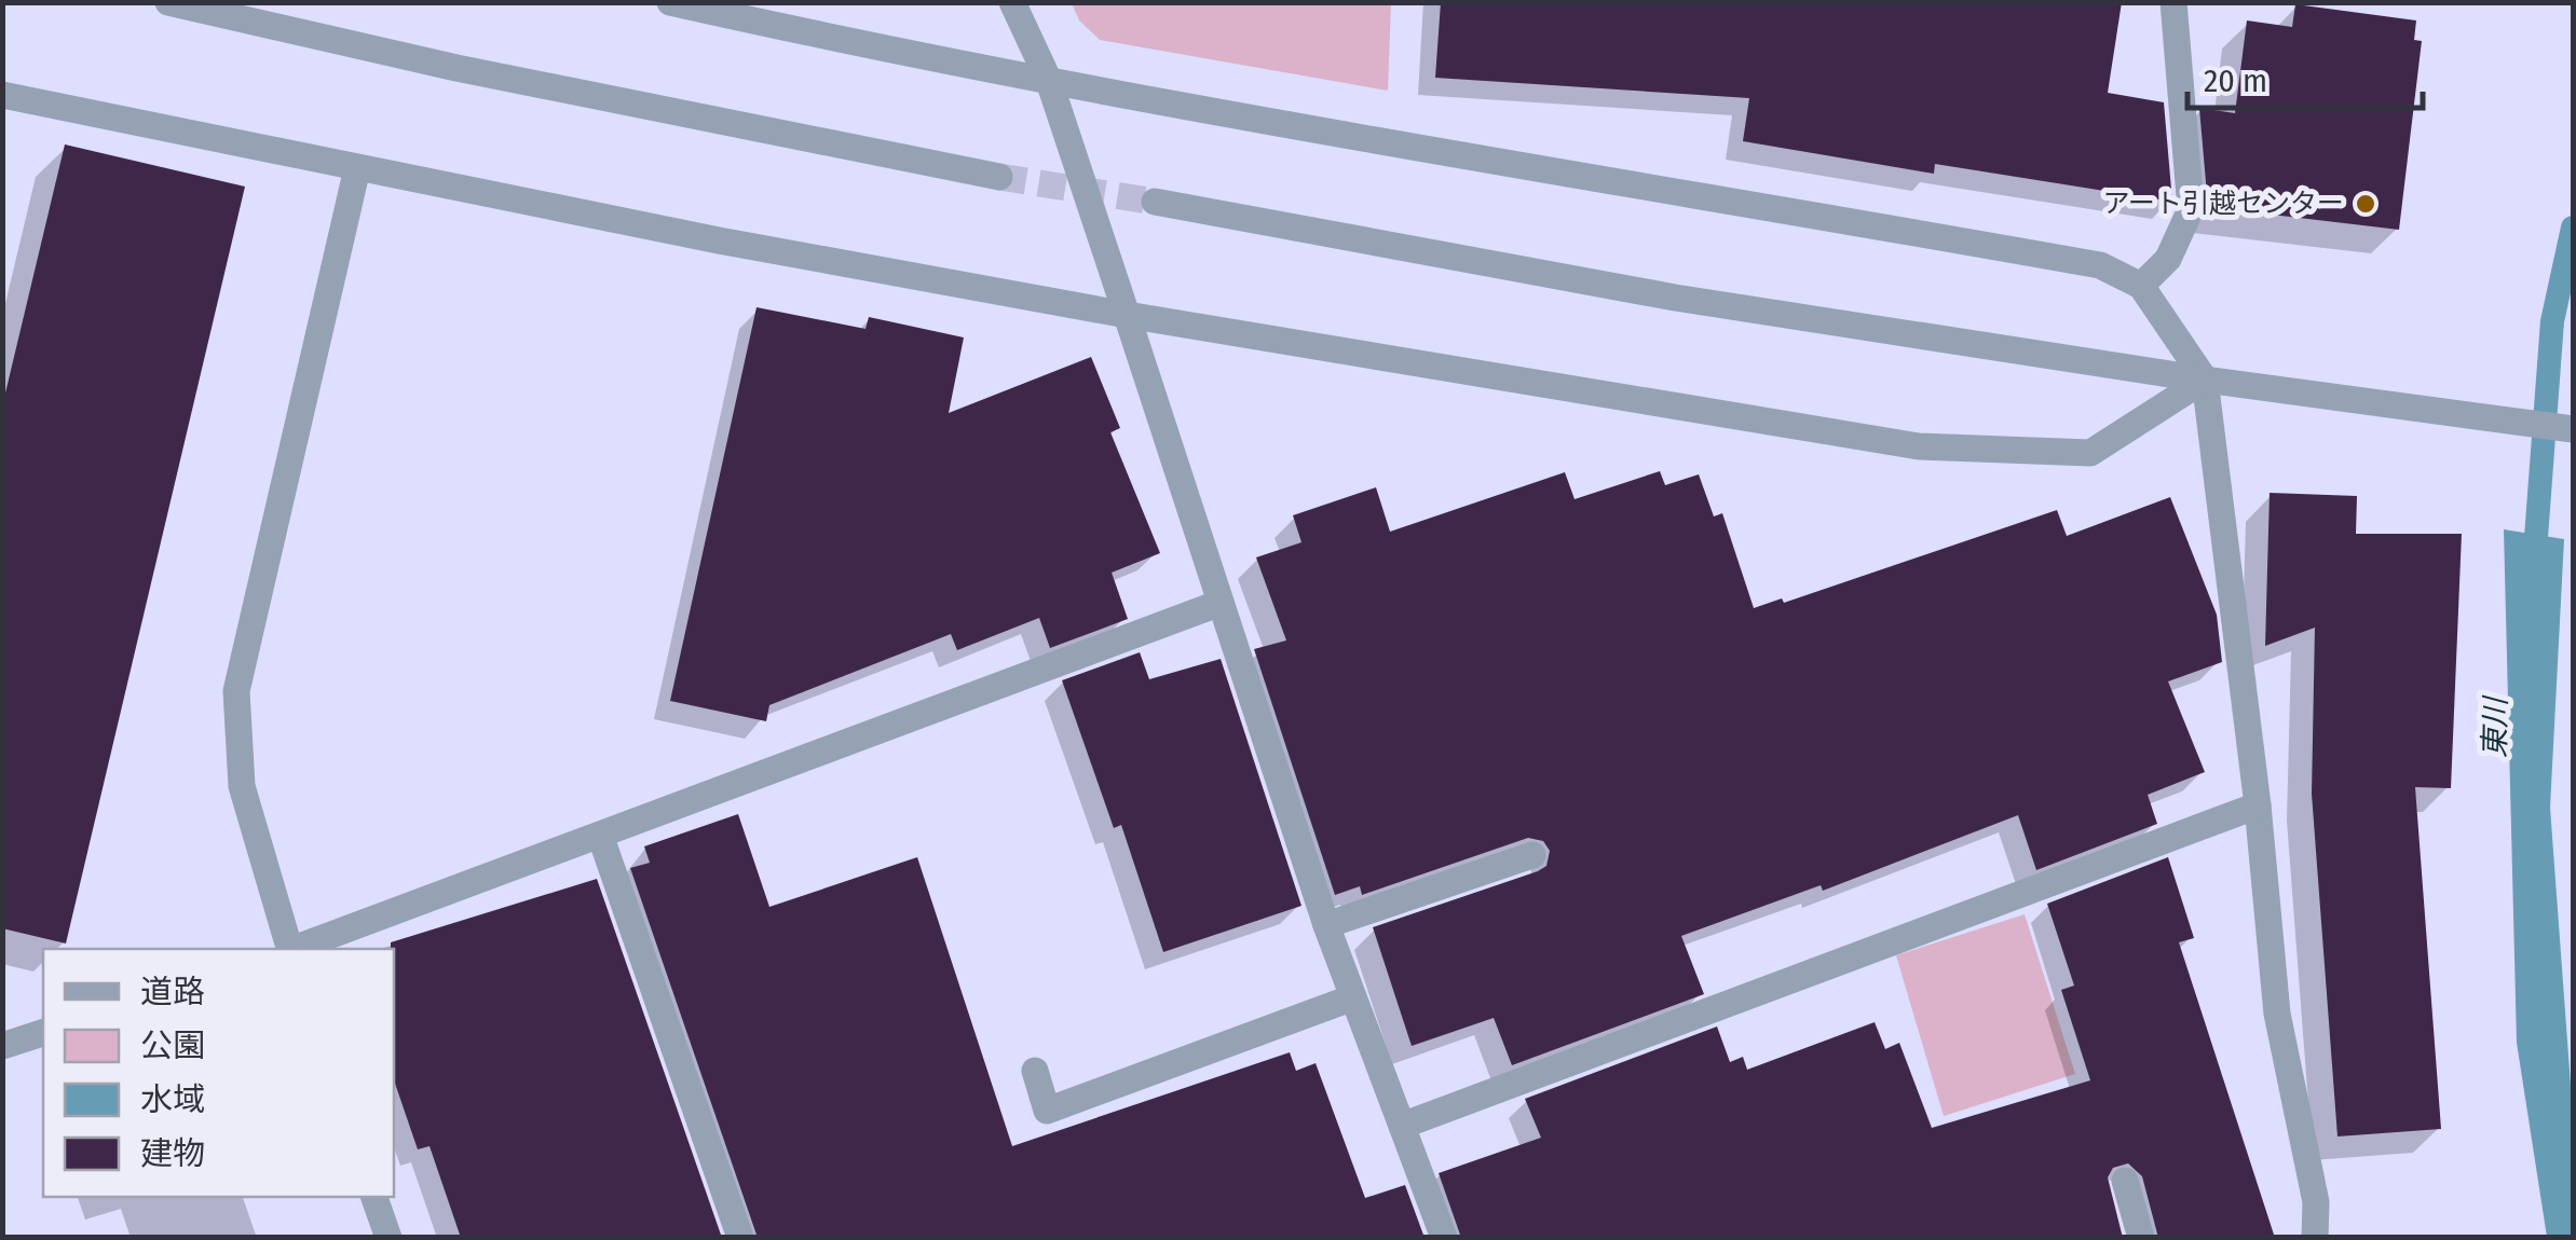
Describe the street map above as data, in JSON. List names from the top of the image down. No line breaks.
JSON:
{"water":["東川"],"places":["アート引越センター"],"legend":["道路","公園","水域","建物"],"scale_bar":"20 m"}
